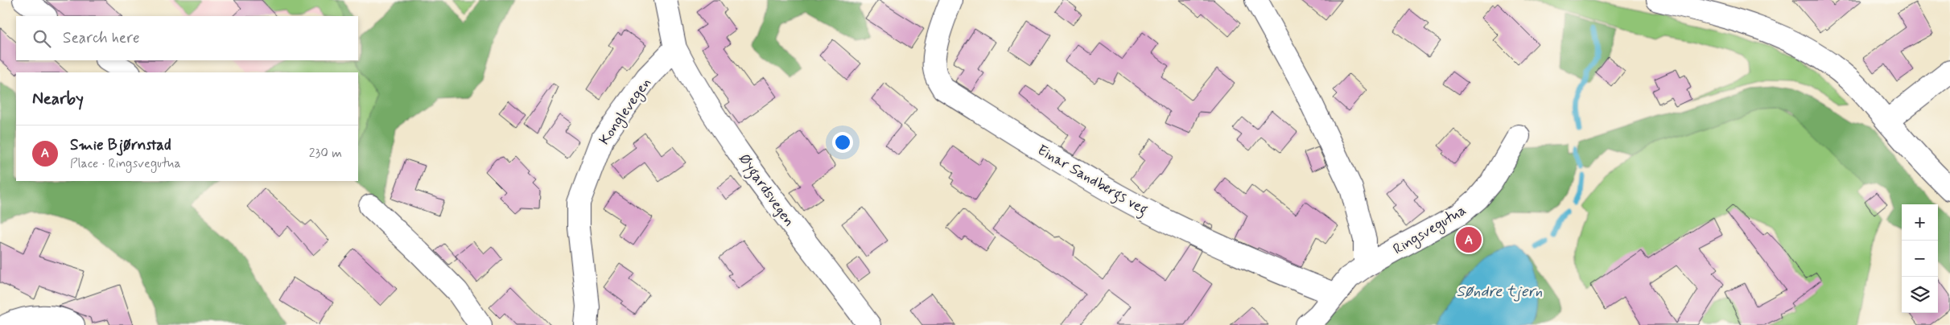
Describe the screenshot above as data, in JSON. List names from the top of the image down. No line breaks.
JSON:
{"streets":{"street":["Konglevegen","Einar Sandbergs veg","Øygardsvegen","Ringsvegutua"]},"crossings":[["Konglevegen","Øygardsvegen"],["Einar Sandbergs veg","Ringsvegutua"]],"water":["Søndre tjern"],"page":{"search":"Search here","heading":"Nearby","list":[{"mark":"A","name":"Smie Bjørnstad","note":"Place · Ringsvegutua","value":"230 m"}],"map_buttons":["+","−"],"pins":"A"}}
